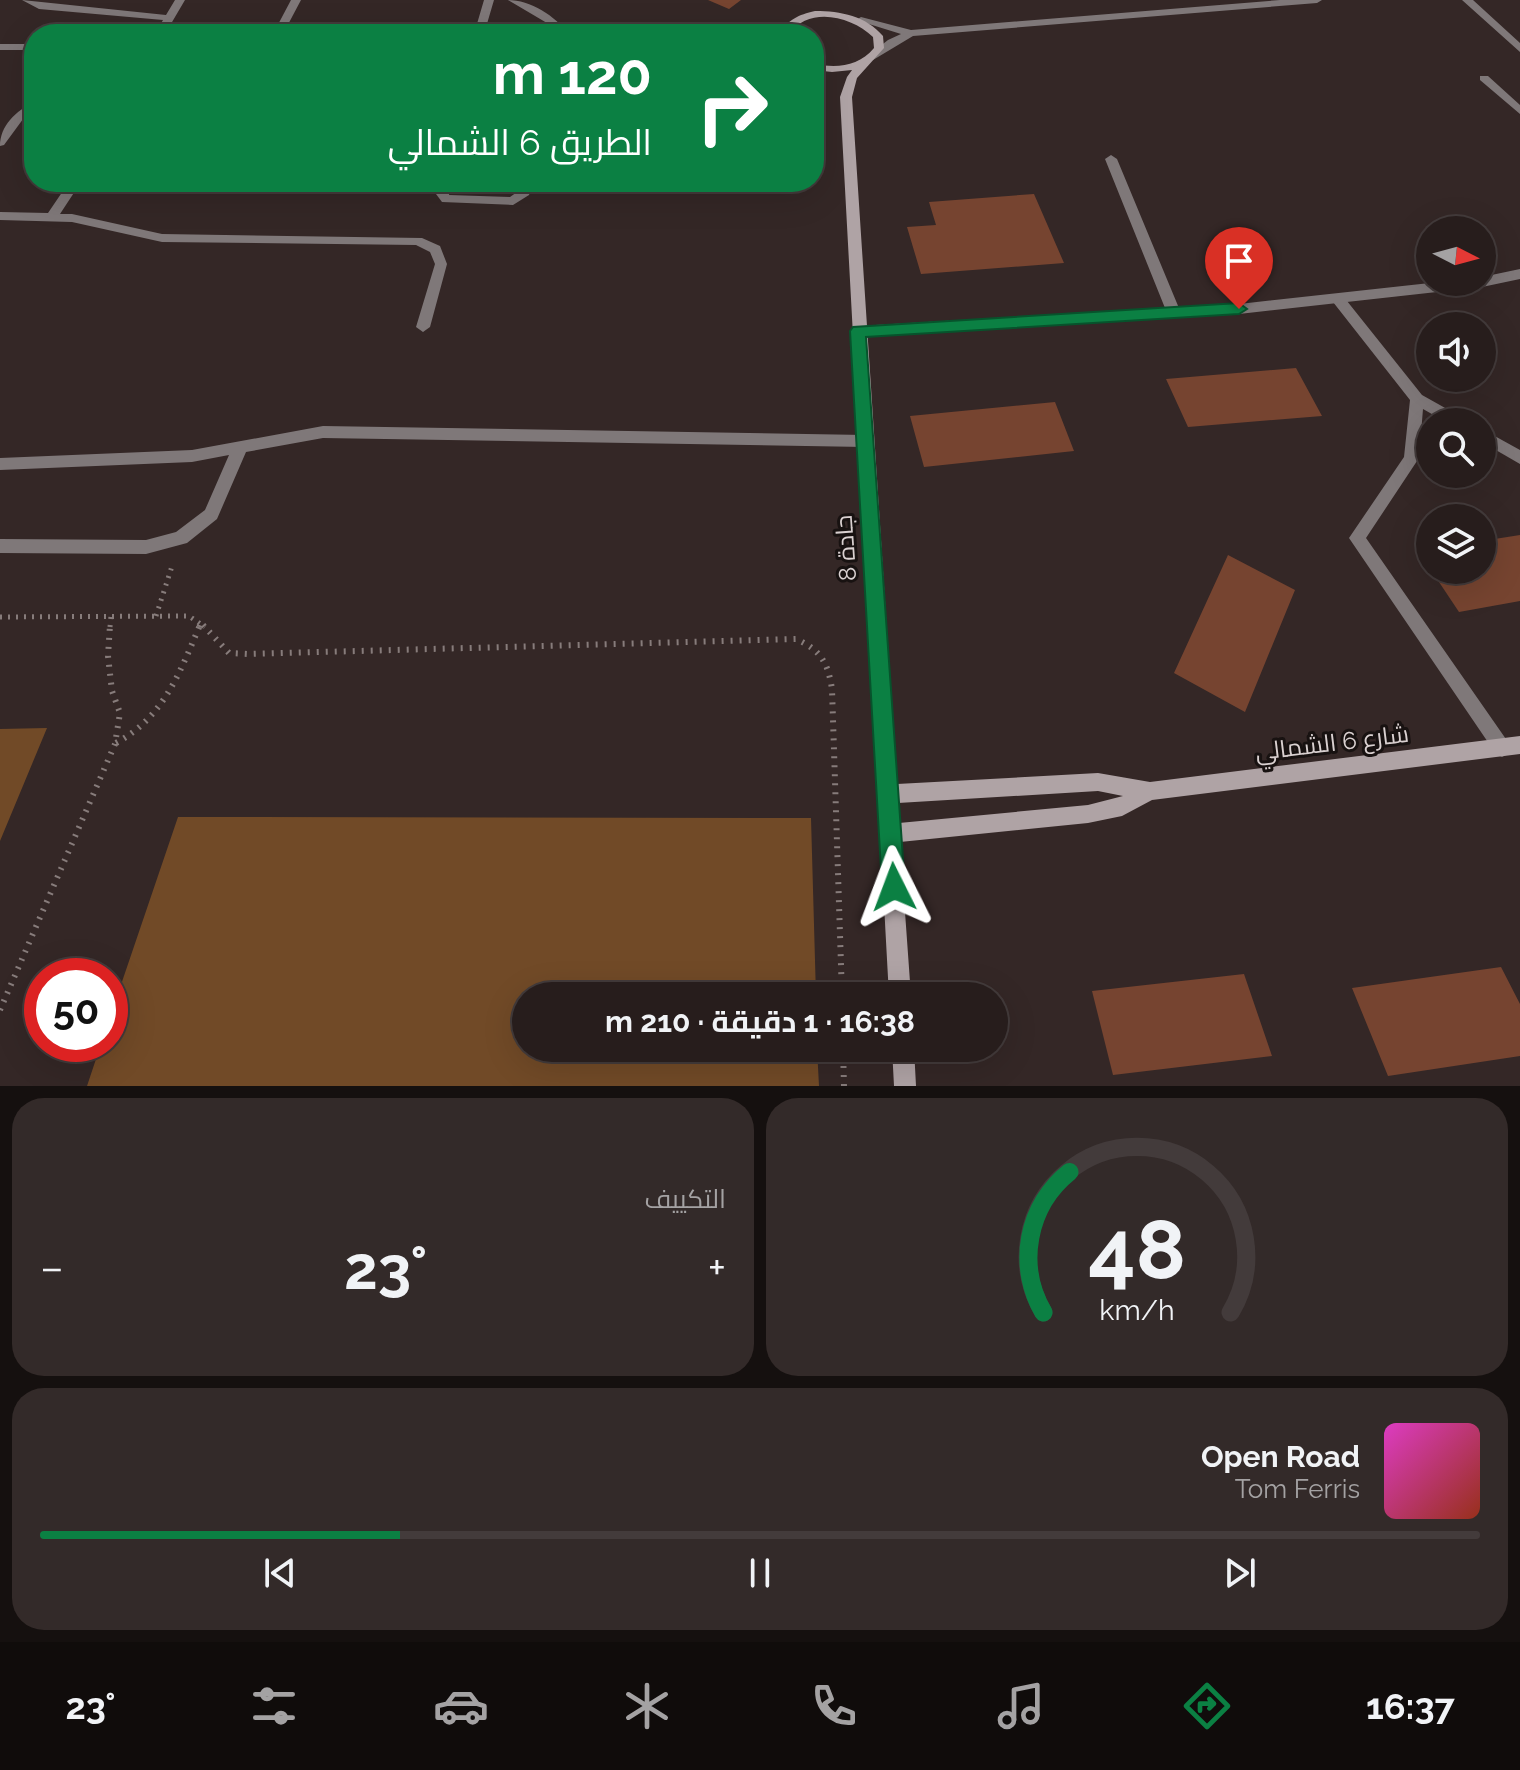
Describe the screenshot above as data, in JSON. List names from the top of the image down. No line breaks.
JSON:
{"streets":{"main road":["جادة 8","شارع 6 الشمالي"]},"crossings":[["جادة 8","شارع 6 الشمالي"]],"north":"right","page":{"turn":["120 m","الطريق 6 الشمالي"],"limit":"50","trip":"16:38 · 1 دقيقة · 210 m","tile":"التكييف","heat":["−","23°","+"],"song":["Open Road","Tom Ferris"],"tabs":["16:37","23°"],"gauge":["48","km/h"]}}
